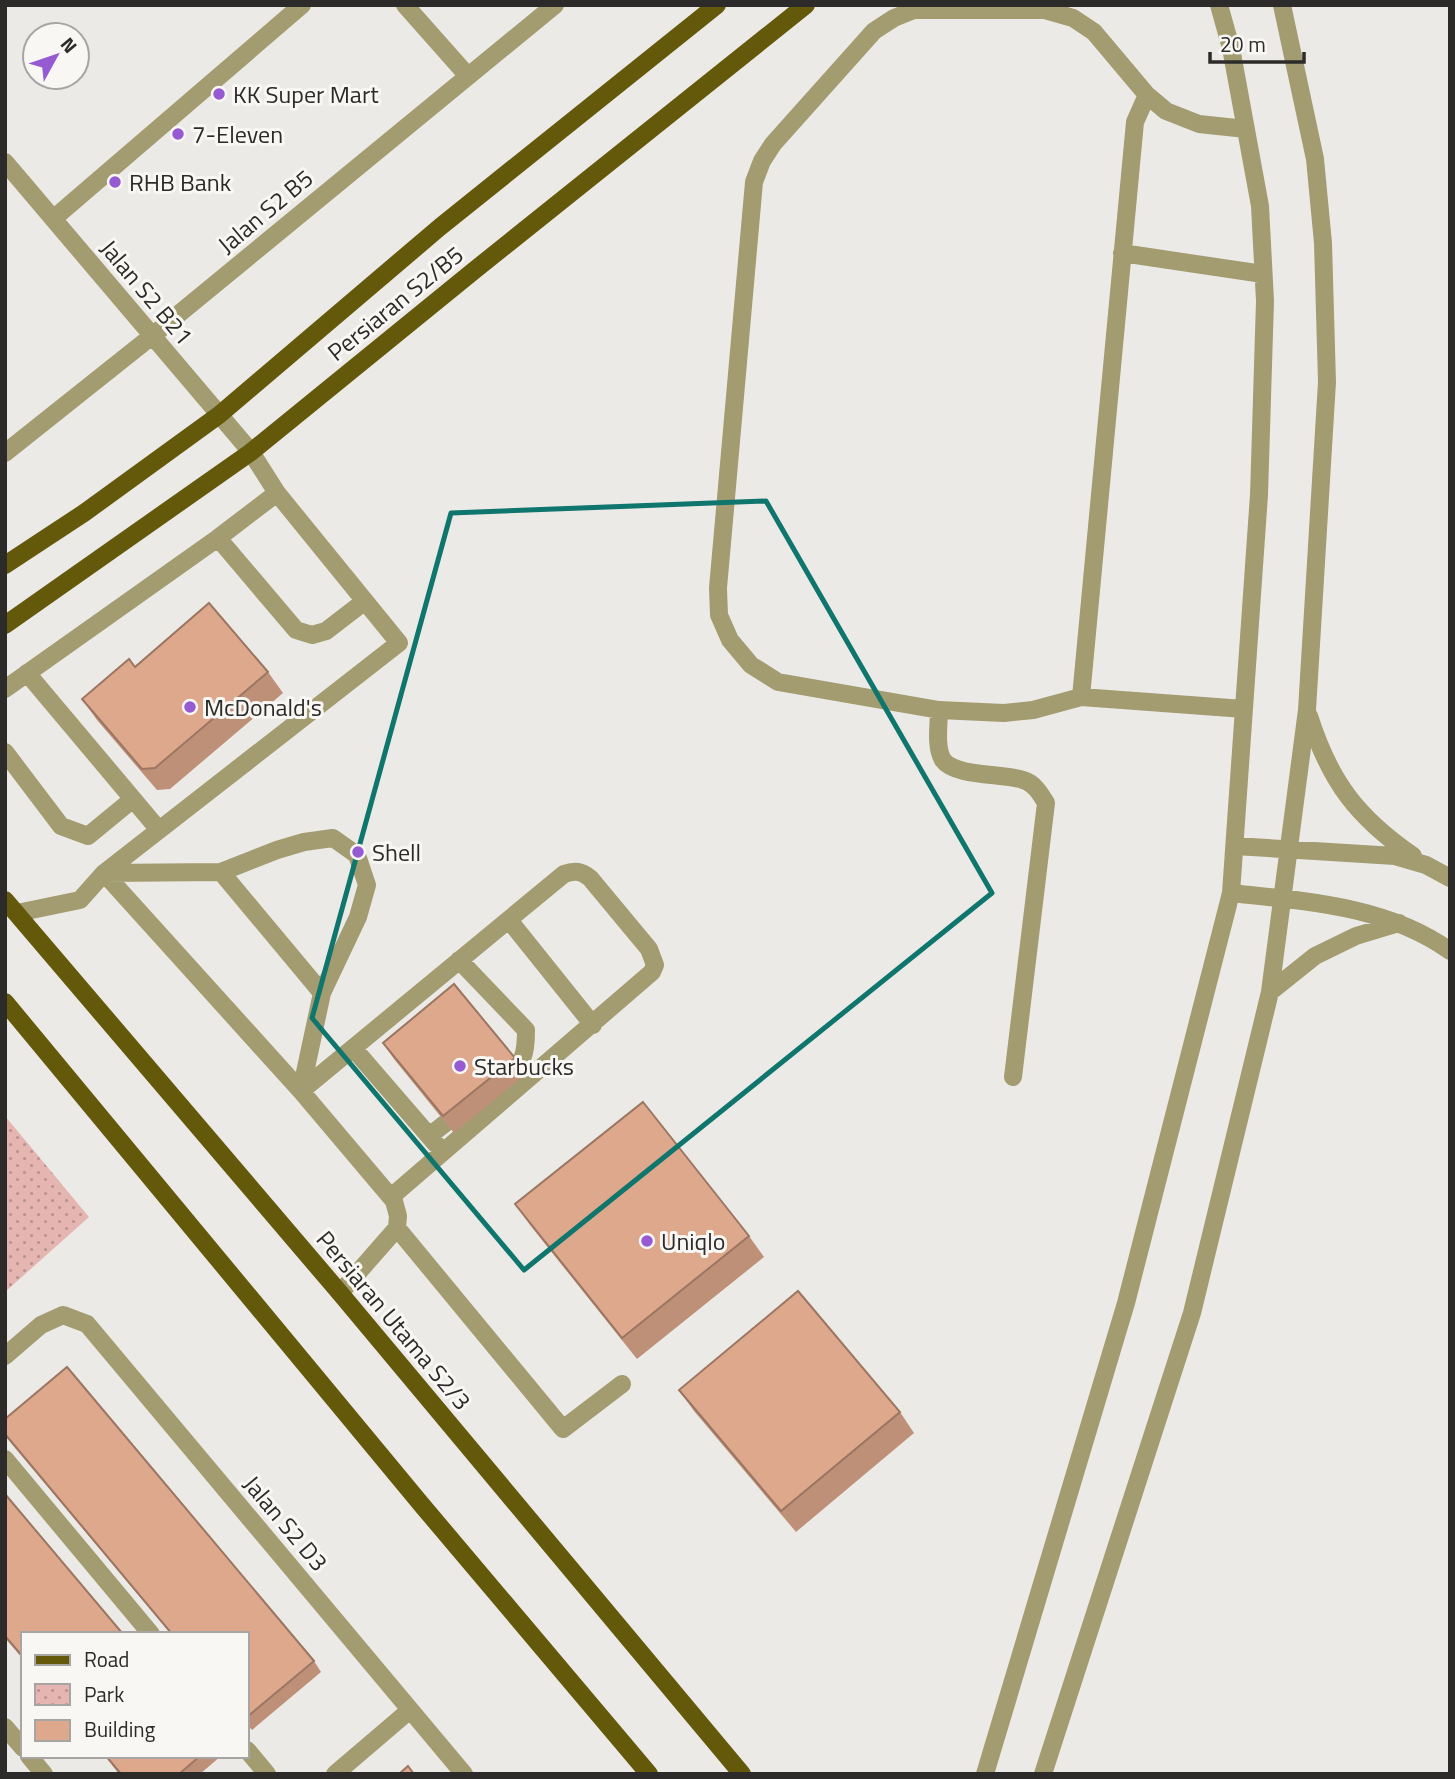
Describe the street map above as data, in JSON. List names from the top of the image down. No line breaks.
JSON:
{"streets":{"main road":["Persiaran S2/B5","Persiaran Utama S2/3"],"street":["Jalan S2 B5","Jalan S2 B21","Jalan S2 D3"]},"crossings":[["Jalan S2 B5","Jalan S2 B21"],["Jalan S2 B21","Persiaran S2/B5"]],"places":["KK Super Mart","7-Eleven","RHB Bank","McDonald's","Shell","Starbucks","Uniqlo"],"legend":["Road","Park","Building"],"scale_bar":"20 m","north":"top right"}
